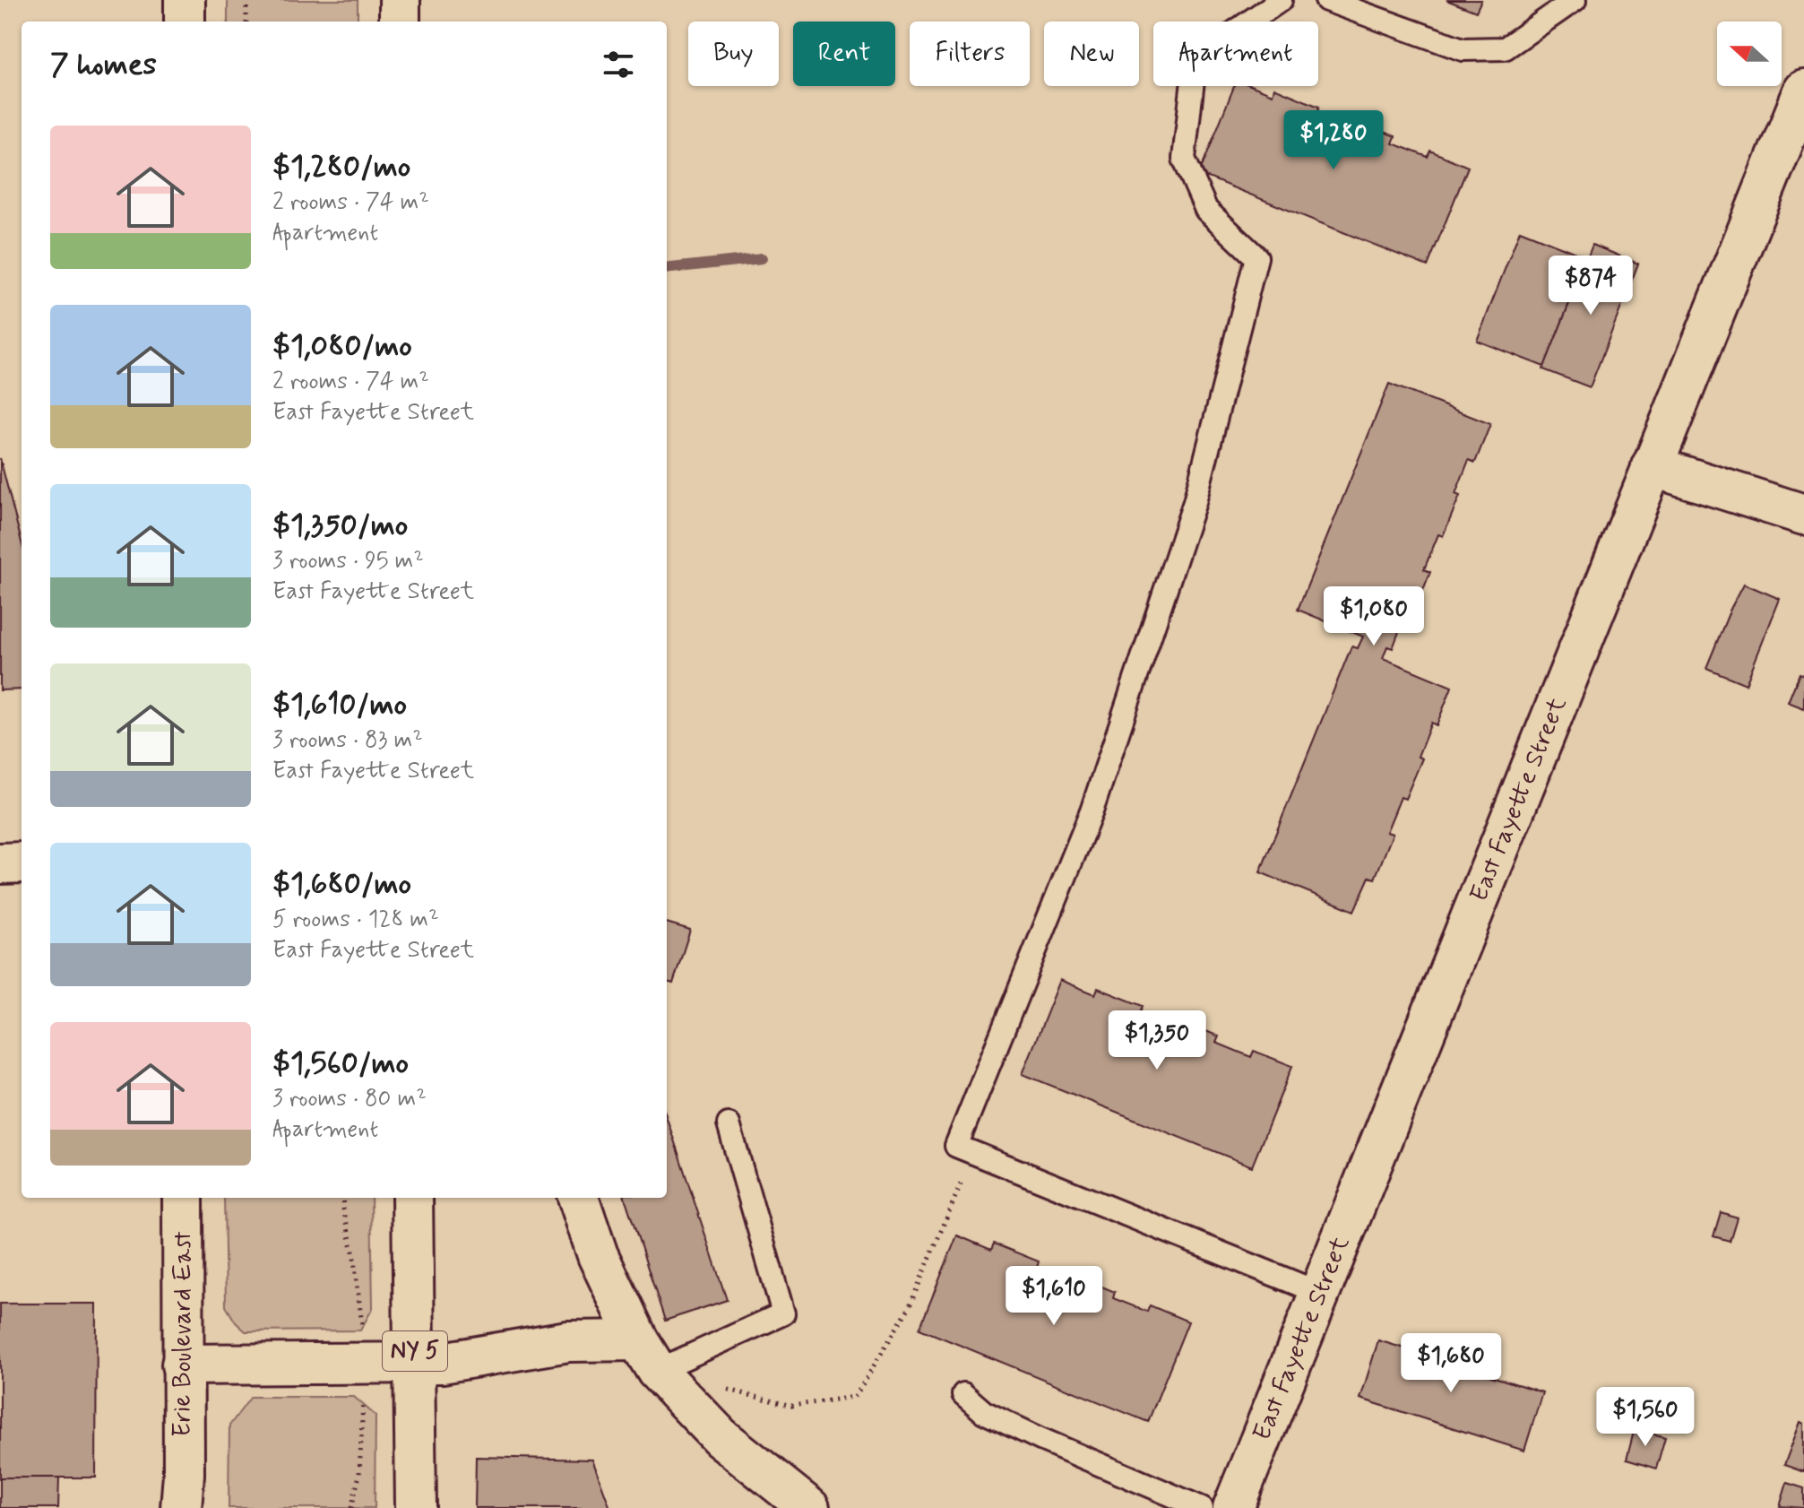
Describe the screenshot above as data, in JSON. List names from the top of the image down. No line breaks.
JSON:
{"streets":{"street":["East Fayette Street","Erie Boulevard East","NY 5"]},"north":"left","page":{"chip":["Buy","Rent","Filters","New","Apartment"],"heading":"7 homes","list":[{"name":"$1,280/mo","note":"2 rooms · 74 m² · Apartment"},{"name":"$1,080/mo","note":"2 rooms · 74 m² · East Fayette Street"},{"name":"$1,350/mo","note":"3 rooms · 95 m² · East Fayette Street"},{"name":"$1,610/mo","note":"3 rooms · 83 m² · East Fayette Street"},{"name":"$1,680/mo","note":"5 rooms · 128 m² · East Fayette Street"},{"name":"$1,560/mo","note":"3 rooms · 80 m² · Apartment"}],"price":["$1,280","$874","$1,080","$1,350","$1,610","$1,680","$1,560"]}}
